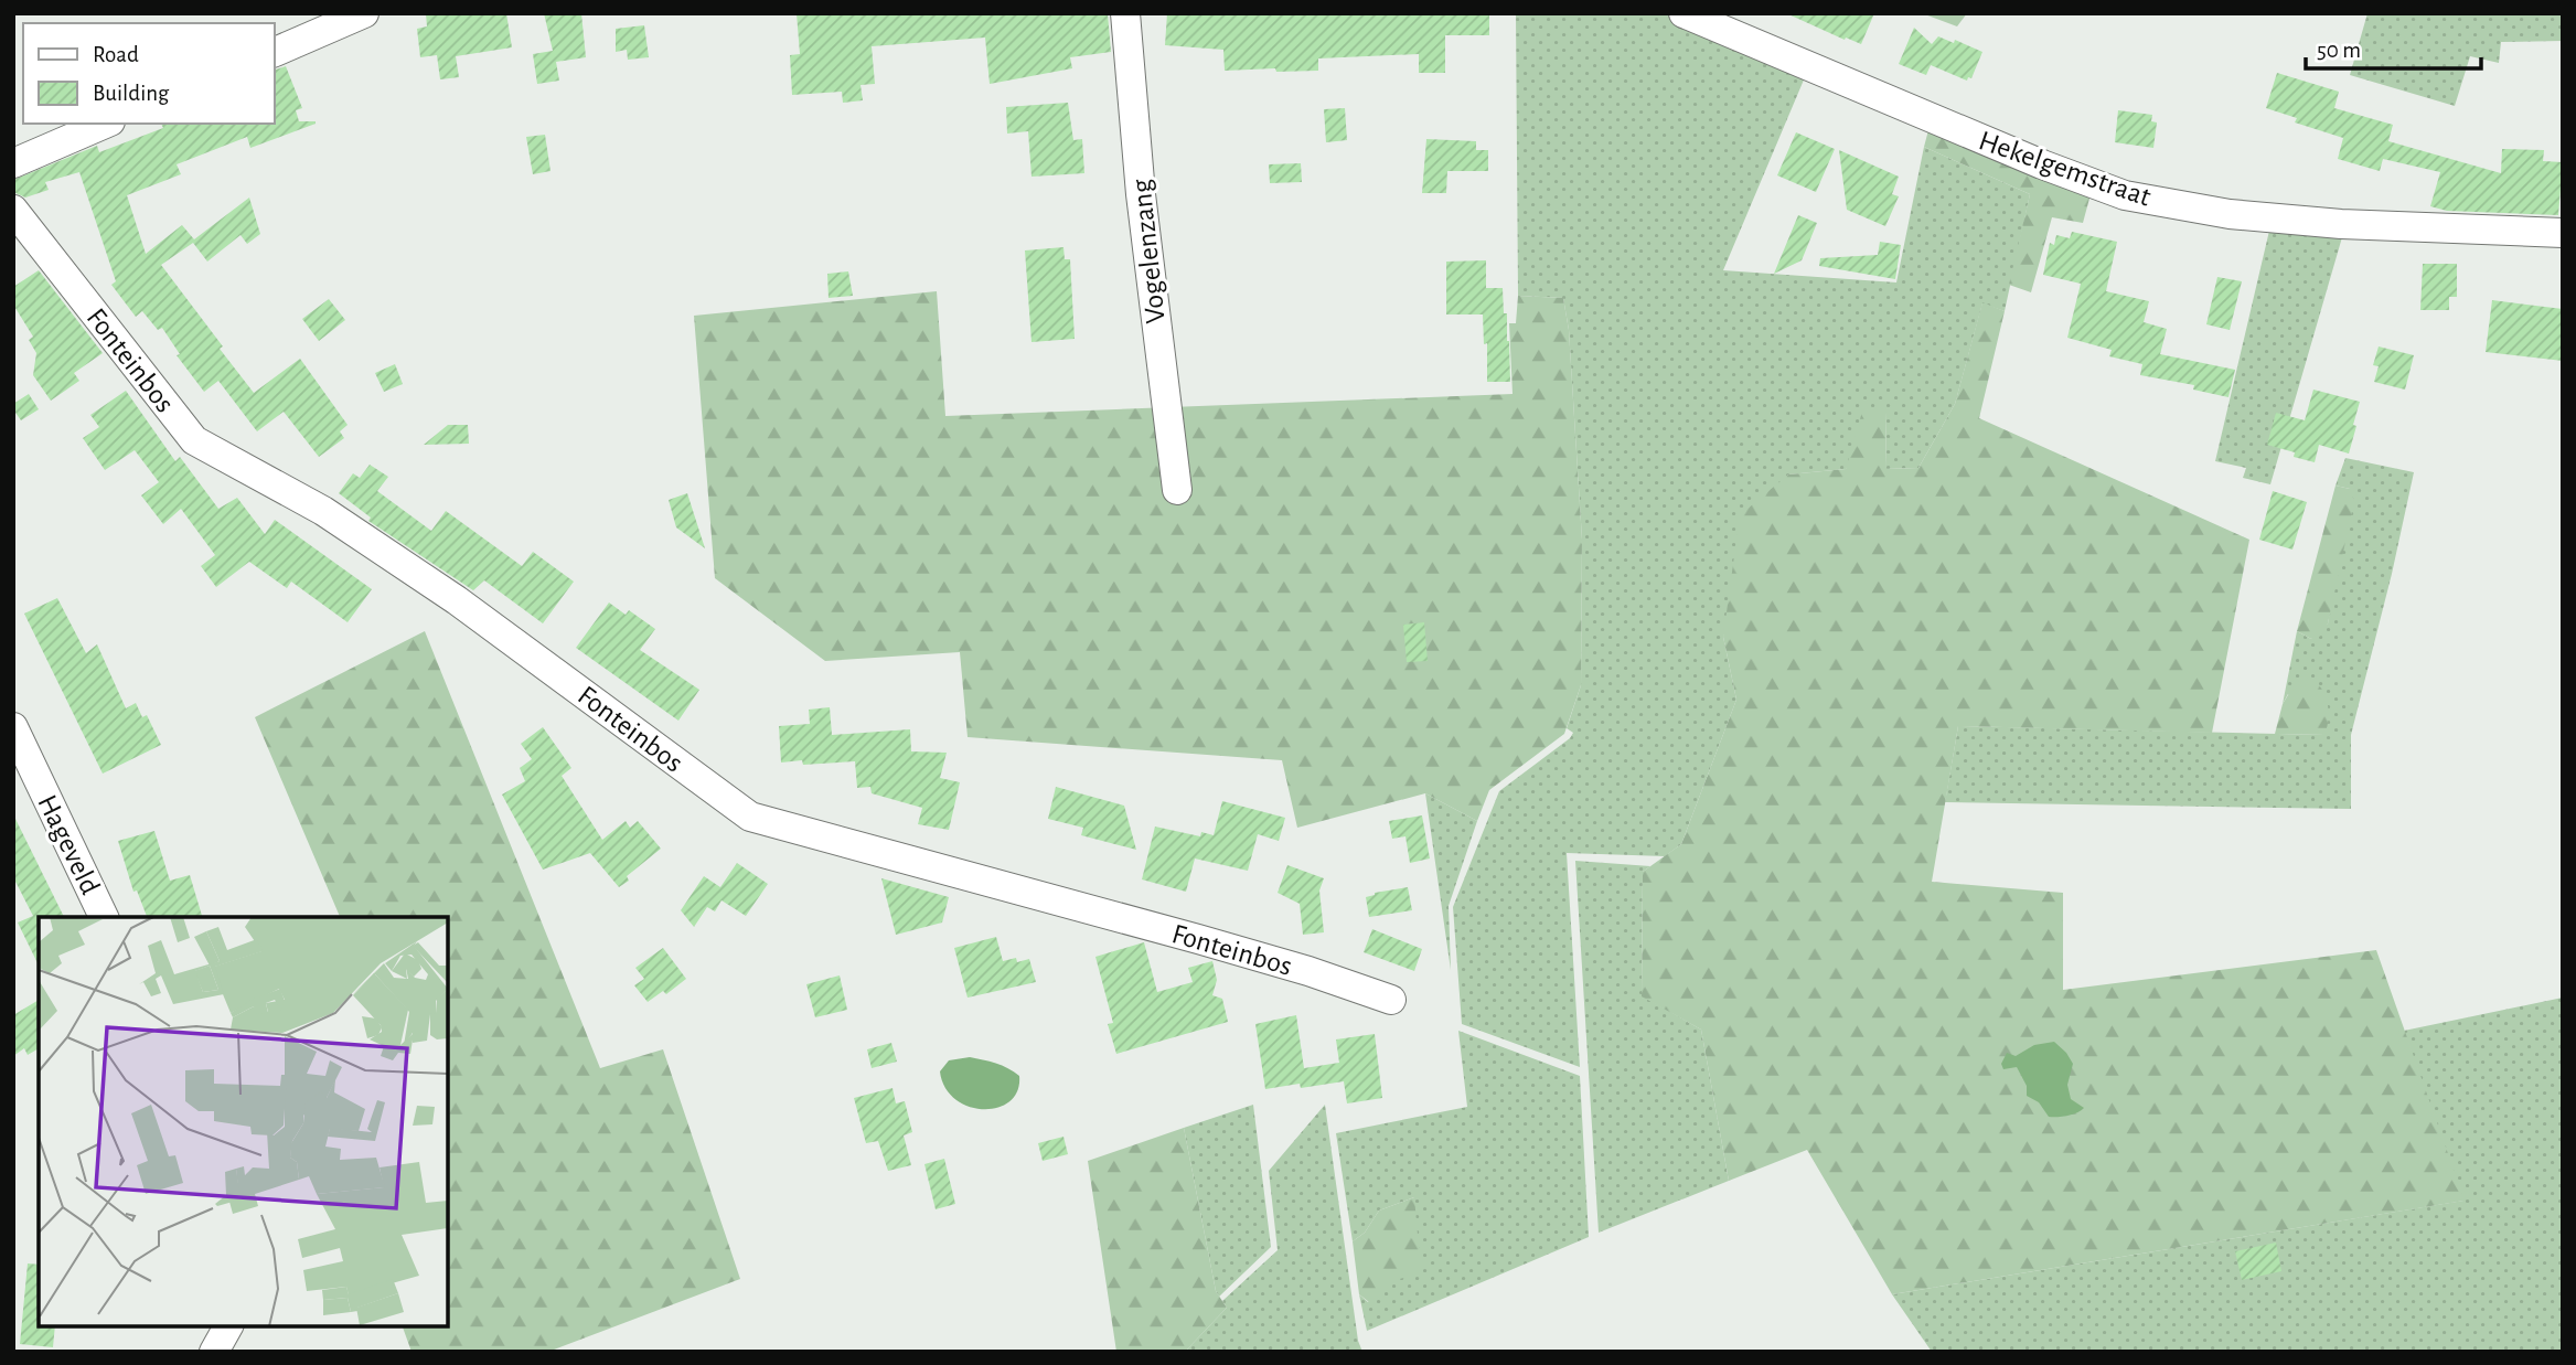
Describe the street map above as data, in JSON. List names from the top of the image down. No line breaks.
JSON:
{"streets":{"street":["Hekelgemstraat","Vogelenzang","Fonteinbos","Hageveld"]},"legend":["Road","Building"],"scale_bar":"50 m"}
